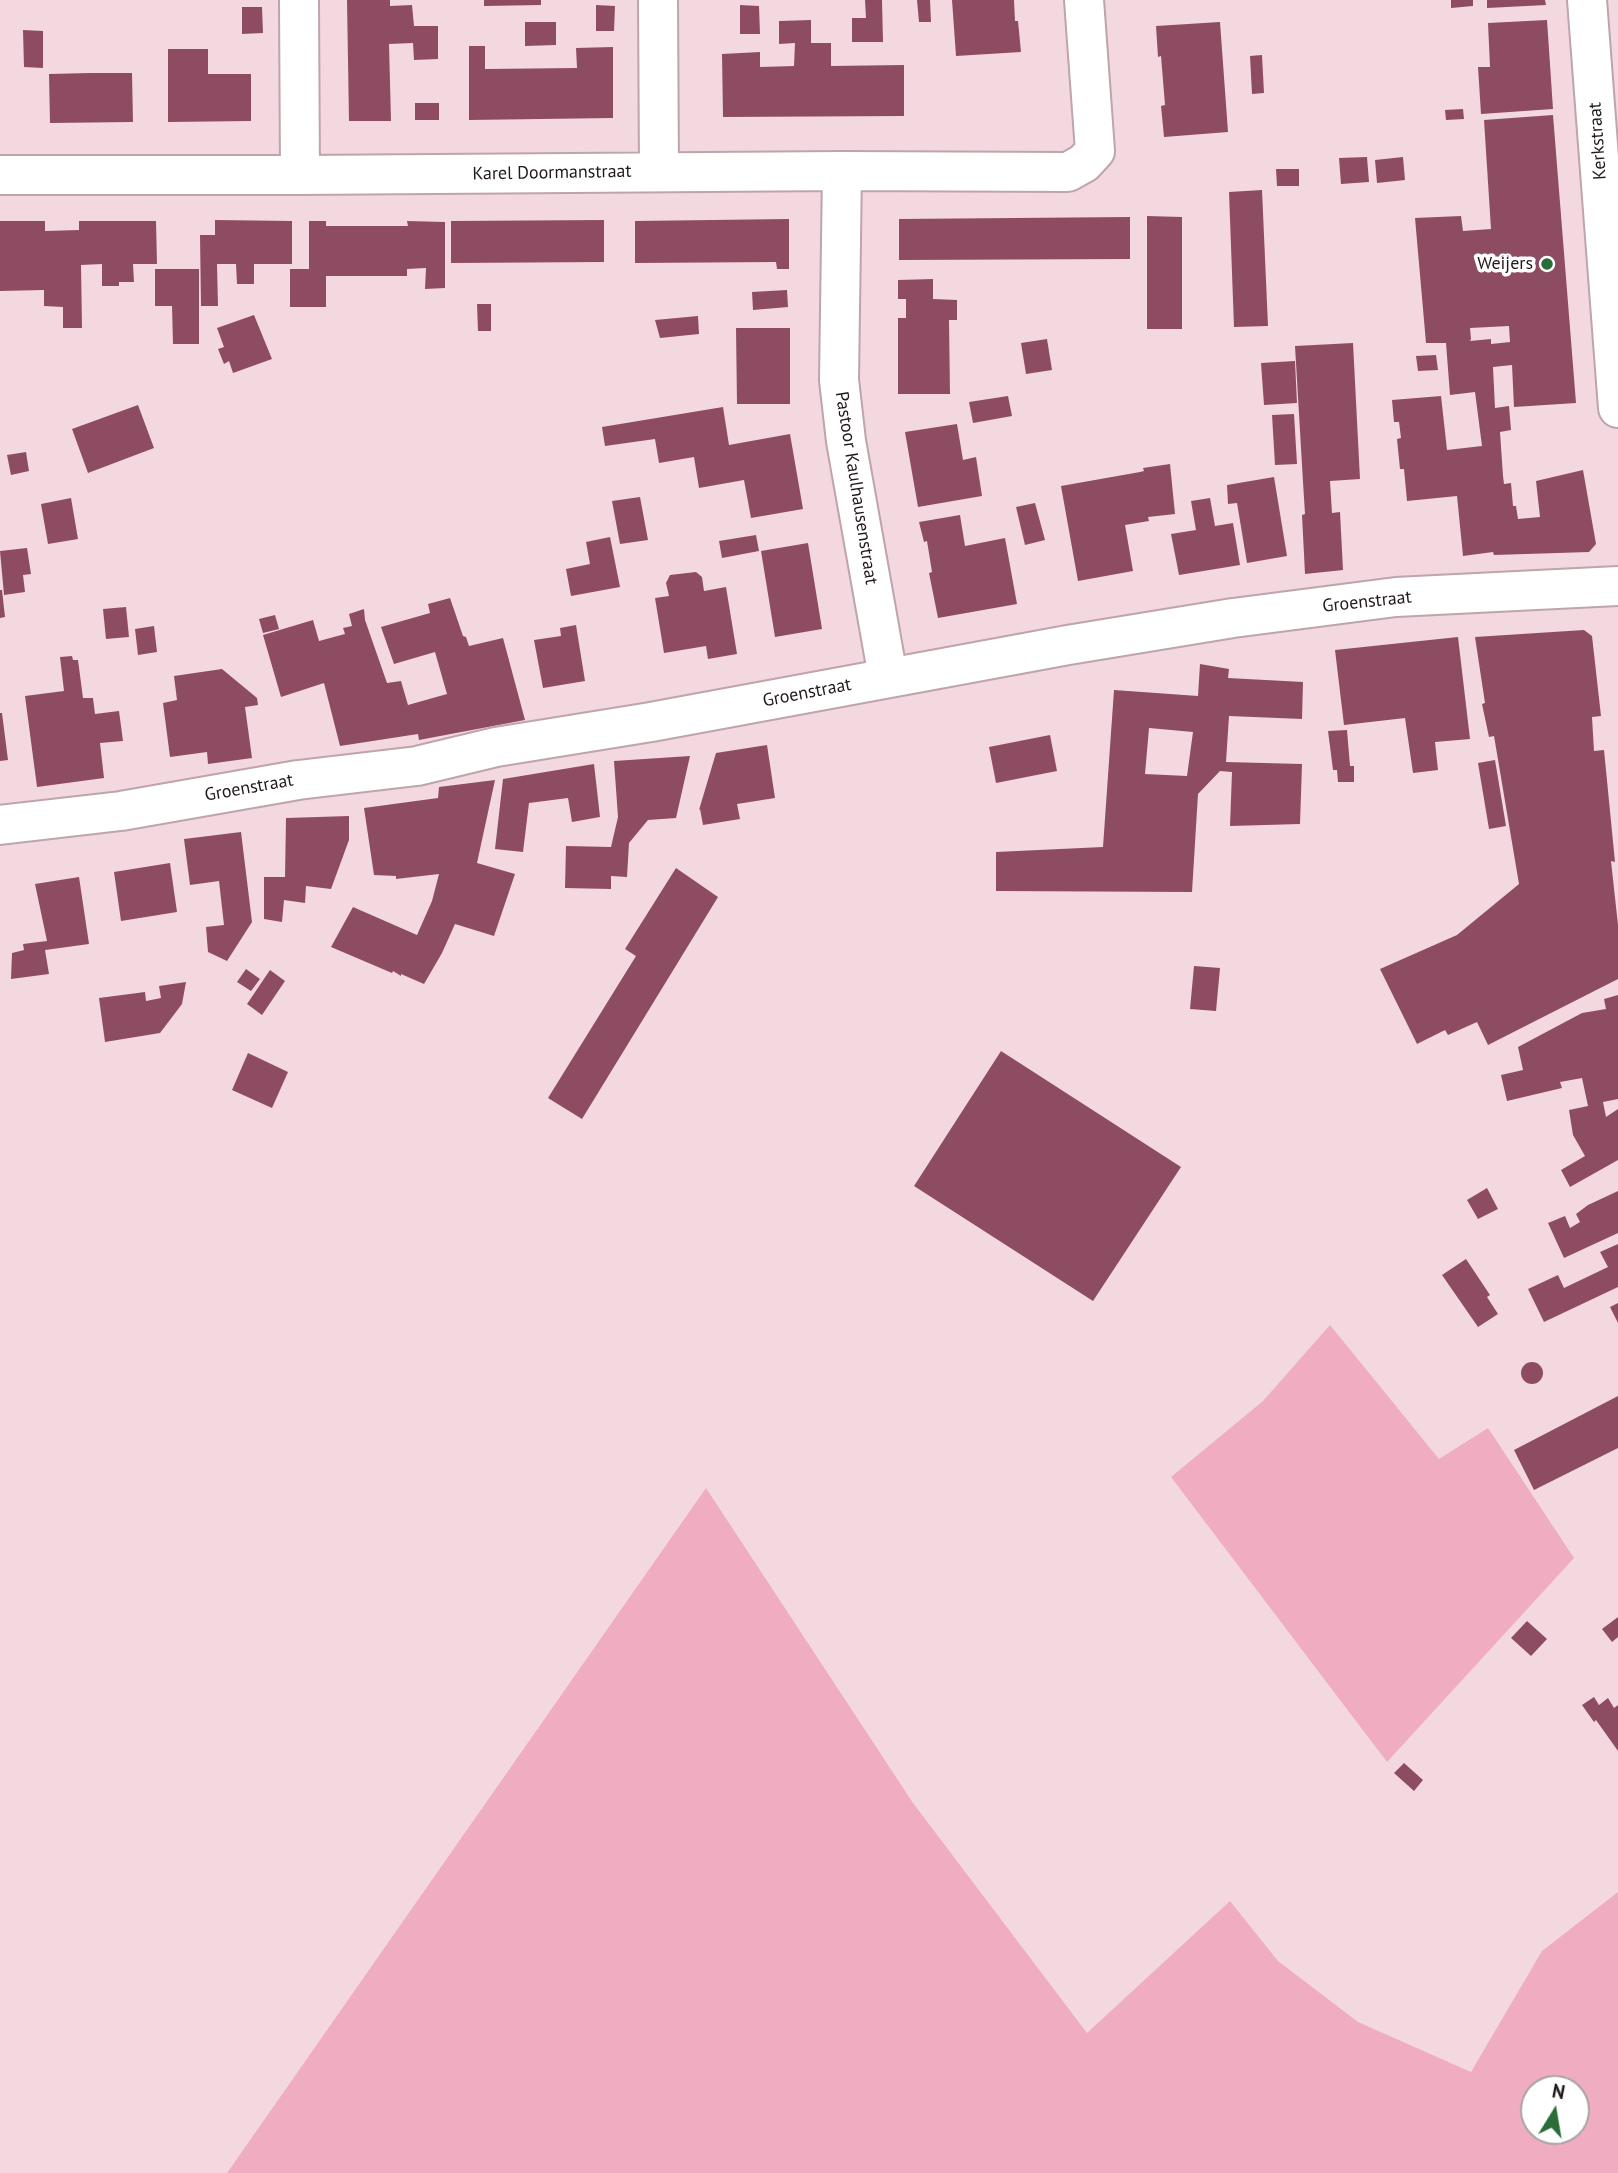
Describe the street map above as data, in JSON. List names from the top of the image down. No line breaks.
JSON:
{"streets":{"street":["Kerkstraat","Karel Doormanstraat","Pastoor Kaulhausenstraat","Groenstraat"]},"crossings":[["Karel Doormanstraat","Pastoor Kaulhausenstraat"],["Pastoor Kaulhausenstraat","Groenstraat"]],"places":["Weijers"],"north":"top"}
